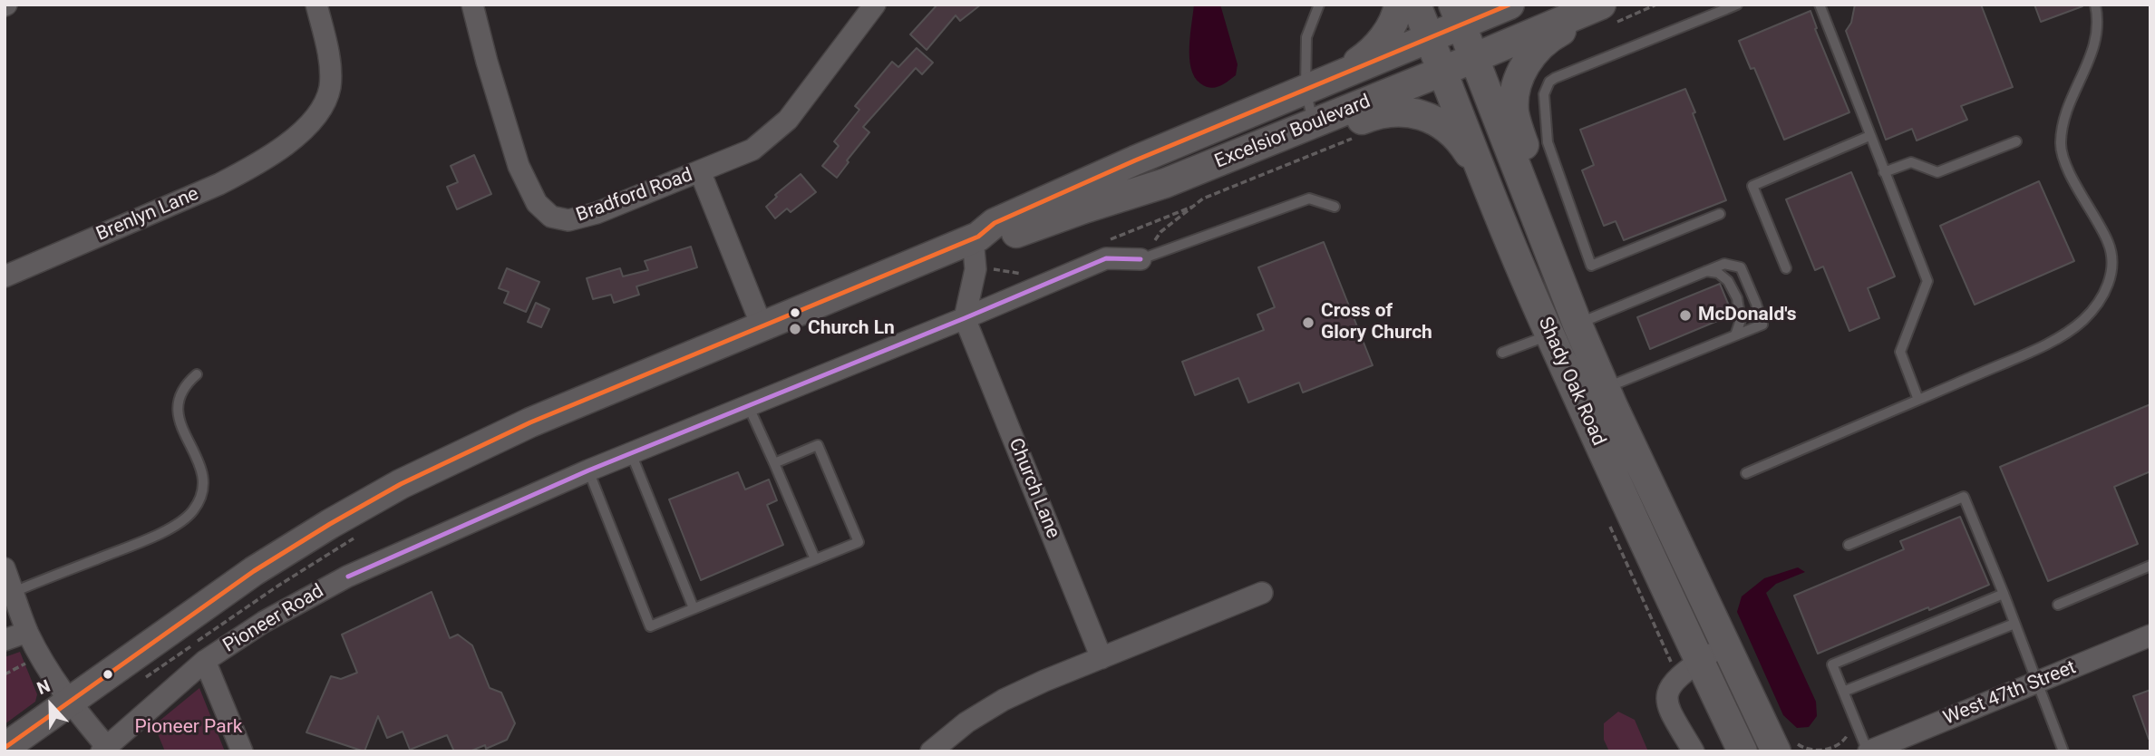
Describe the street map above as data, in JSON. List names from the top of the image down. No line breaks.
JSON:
{"streets":{"main road":["Excelsior Boulevard","Shady Oak Road"],"street":["Bradford Road","Brenlyn Lane","Church Lane","Pioneer Road","West 47th Street"]},"crossings":[["Excelsior Boulevard","Shady Oak Road"],["Church Lane","Pioneer Road"]],"parks":["Pioneer Park"],"places":["McDonald's","Cross of Glory Church","Church Ln"],"north":"top"}
